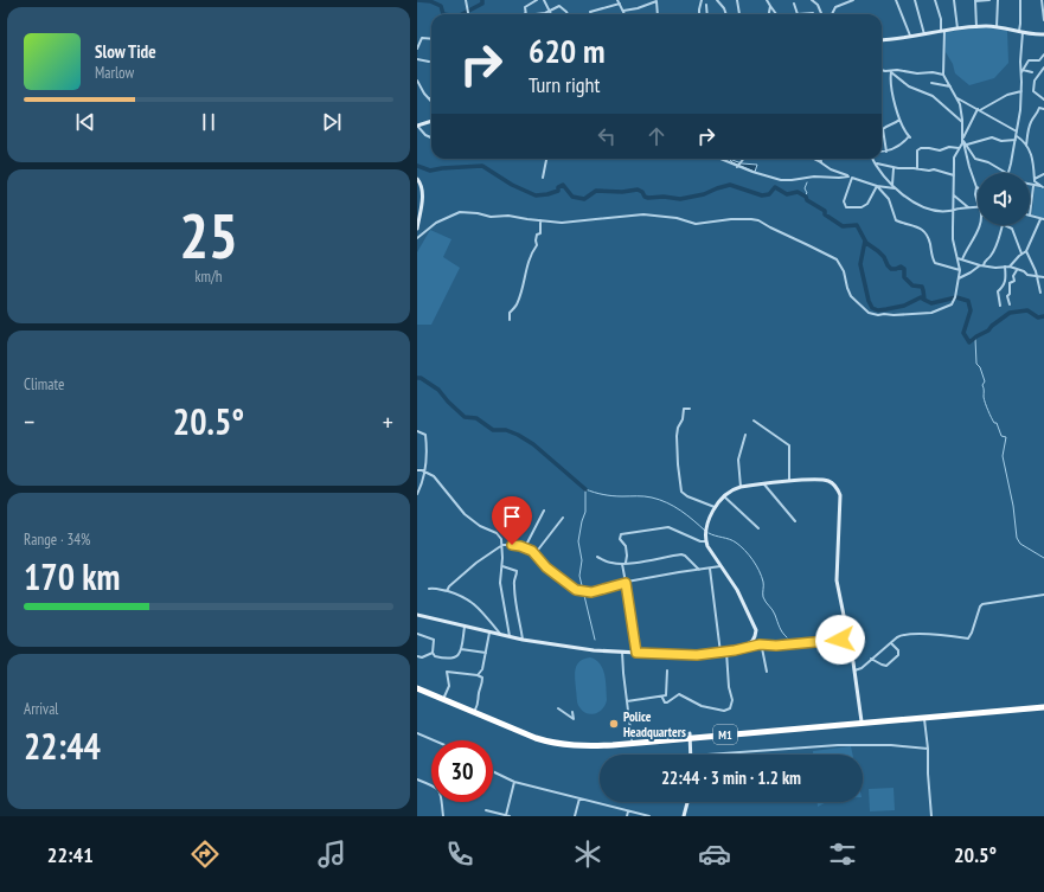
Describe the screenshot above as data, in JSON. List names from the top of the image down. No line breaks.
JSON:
{"streets":{"highway":["M1"]},"places":["Police Headquarters"],"page":{"turn":["620 m","Turn right"],"song":["Slow Tide","Marlow"],"tile":[["25","km/h"],"Climate",["Range · 34%","170 km"],["Arrival","22:44"]],"heat":["−","20.5°","+"],"limit":"30","trip":"22:44 · 3 min · 1.2 km","tabs":["22:41","20.5°"]}}
